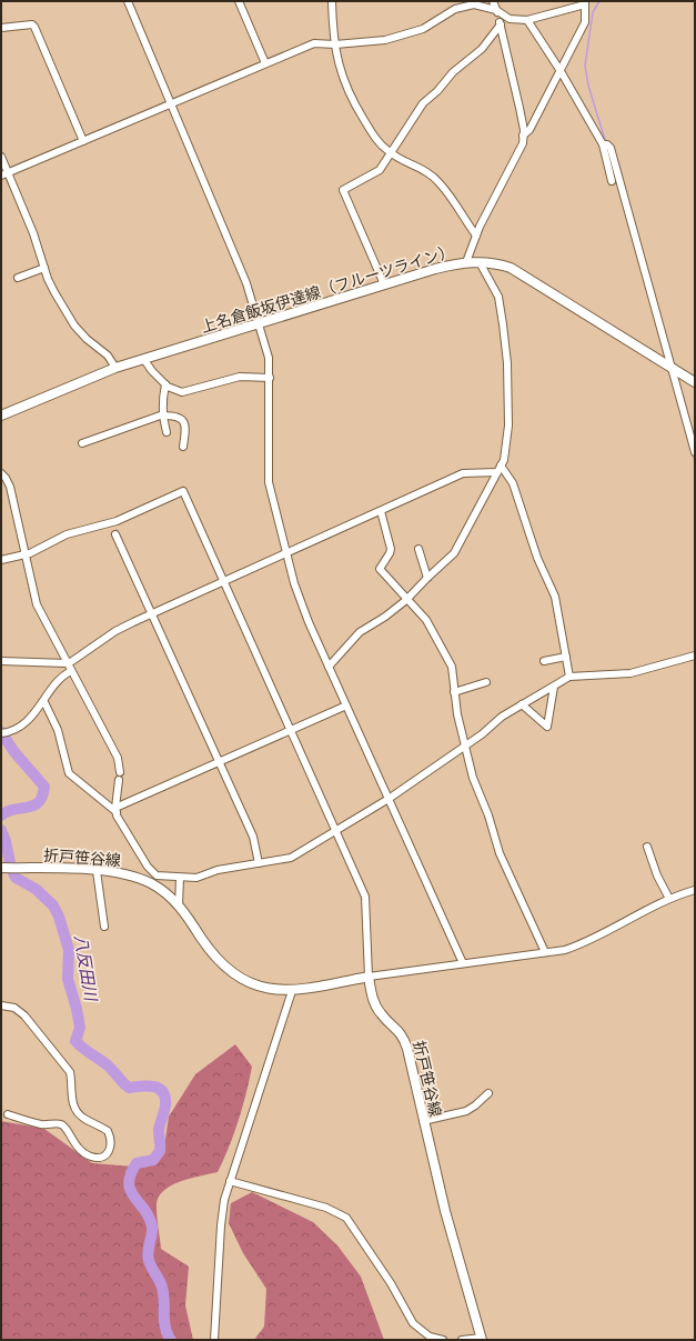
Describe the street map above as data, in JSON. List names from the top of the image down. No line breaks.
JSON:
{"streets":{"main road":["上名倉飯坂伊達線（フルーツライン）","折戸笹谷線"]},"water":["八反田川"]}
